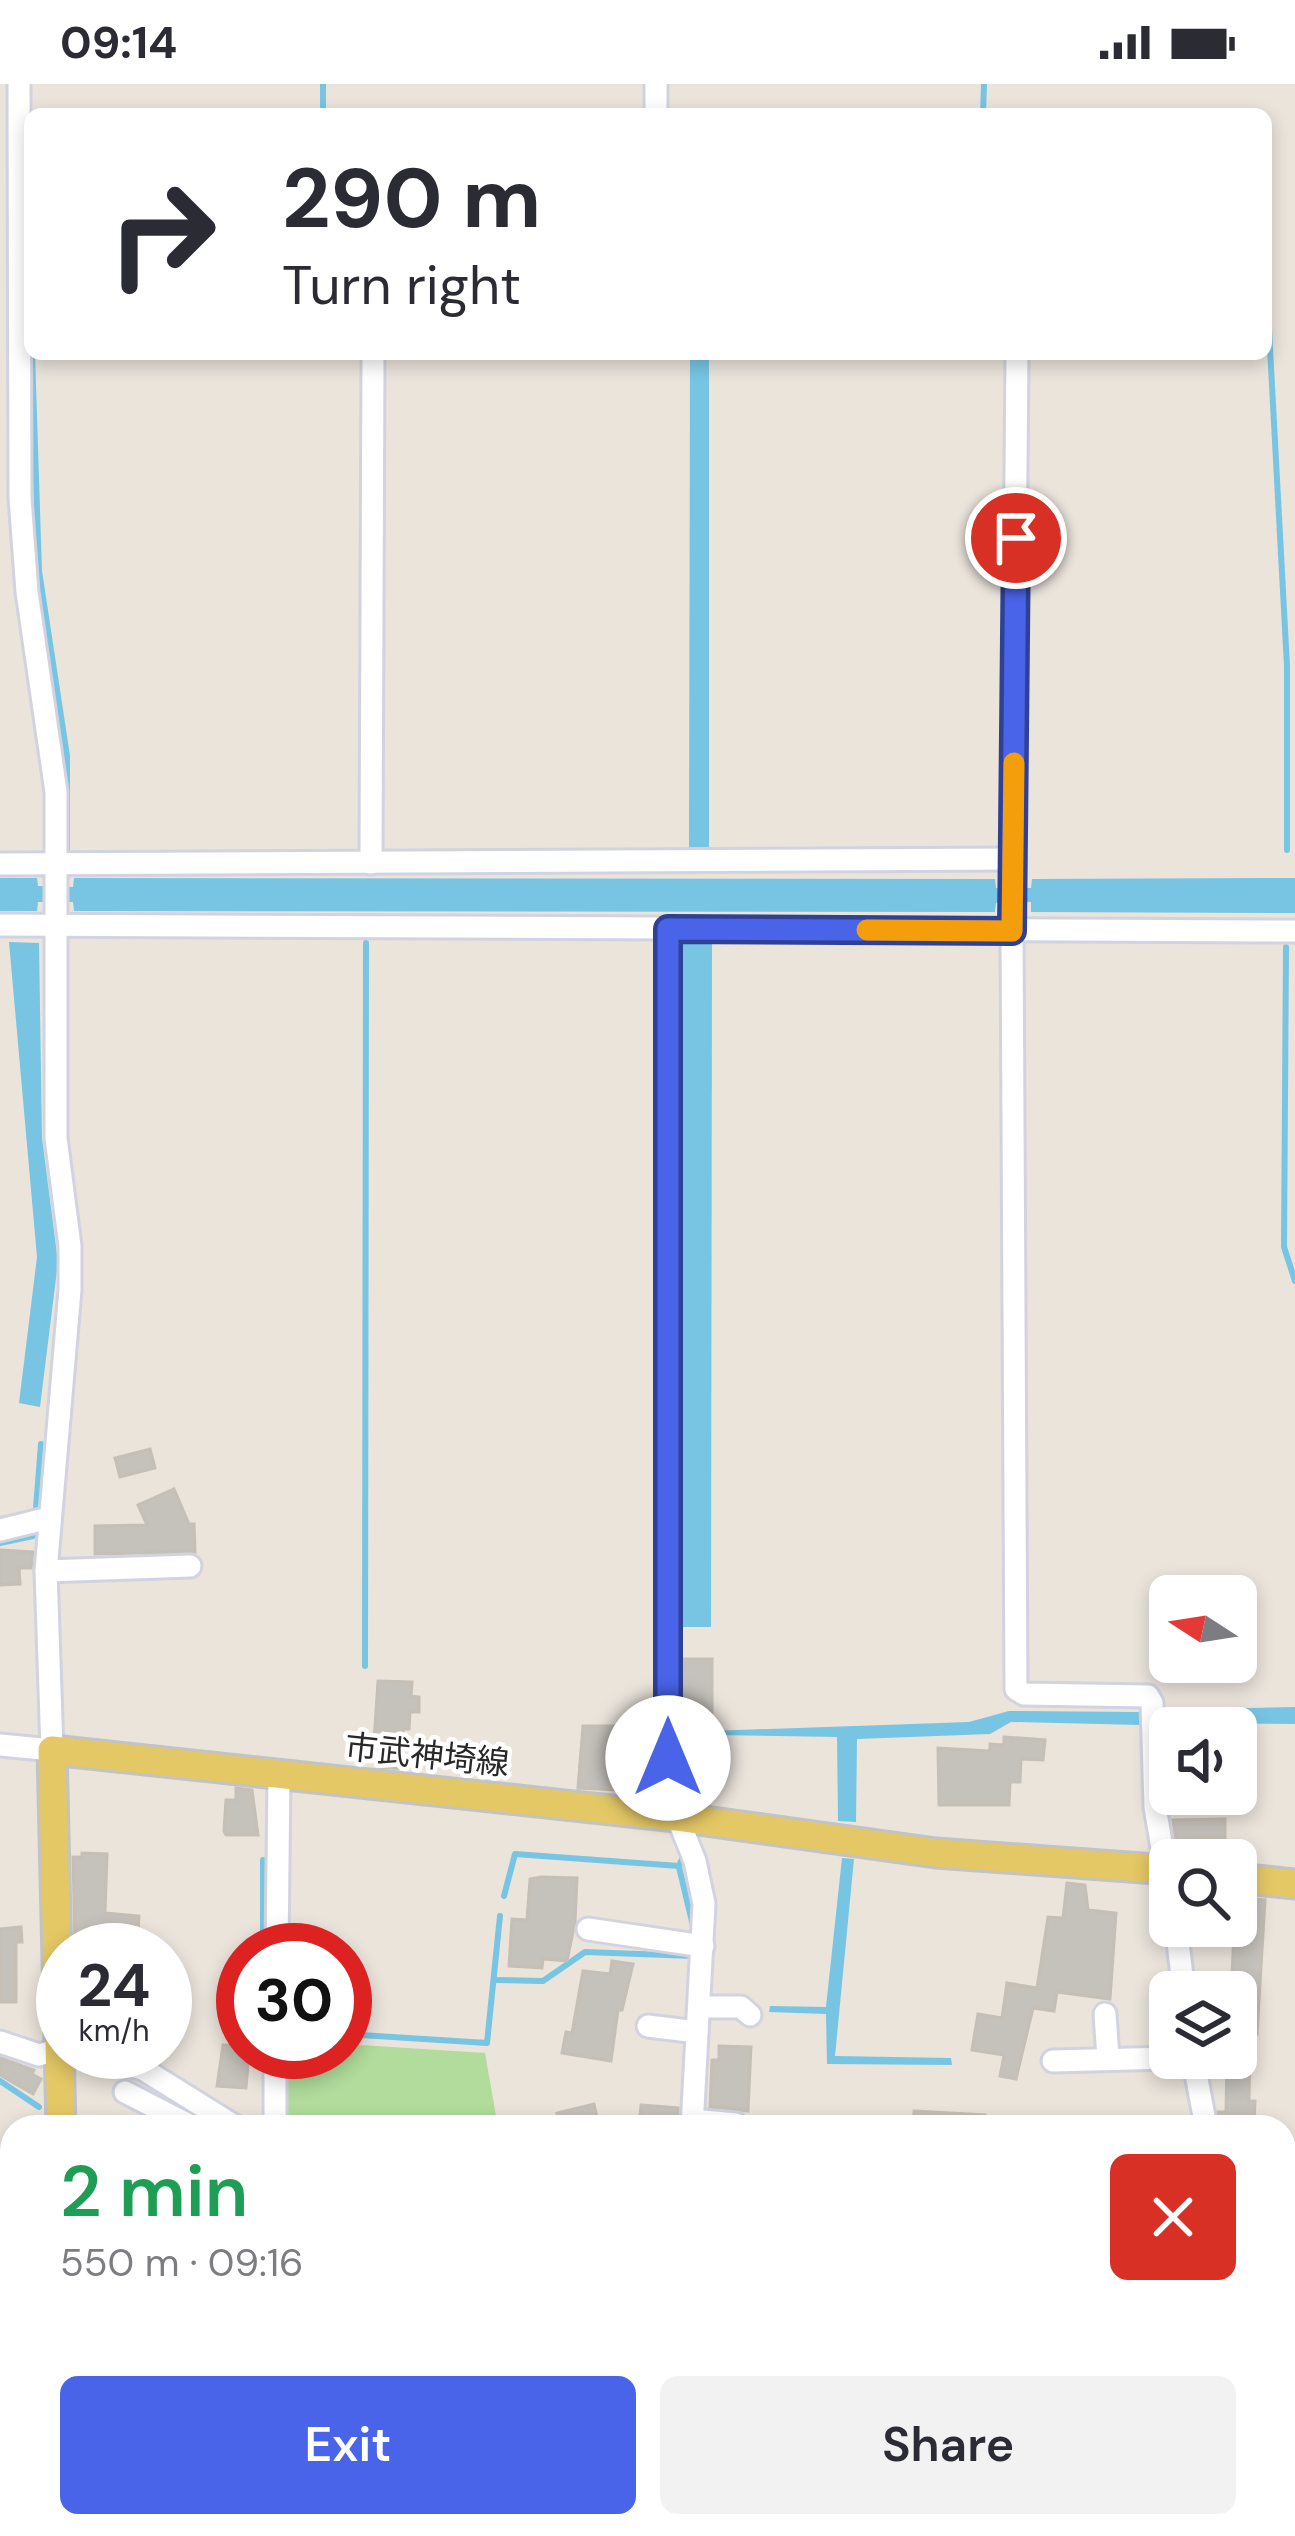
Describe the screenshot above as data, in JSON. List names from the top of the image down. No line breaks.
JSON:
{"streets":{"main road":["市武神埼線"]},"north":"left","page":{"status":"09:14","turn":["290 m","Turn right"],"speed":"24 km/h","limit":"30","heading":["2 min","550 m · 09:16"],"buttons":["Exit","Share"]}}
